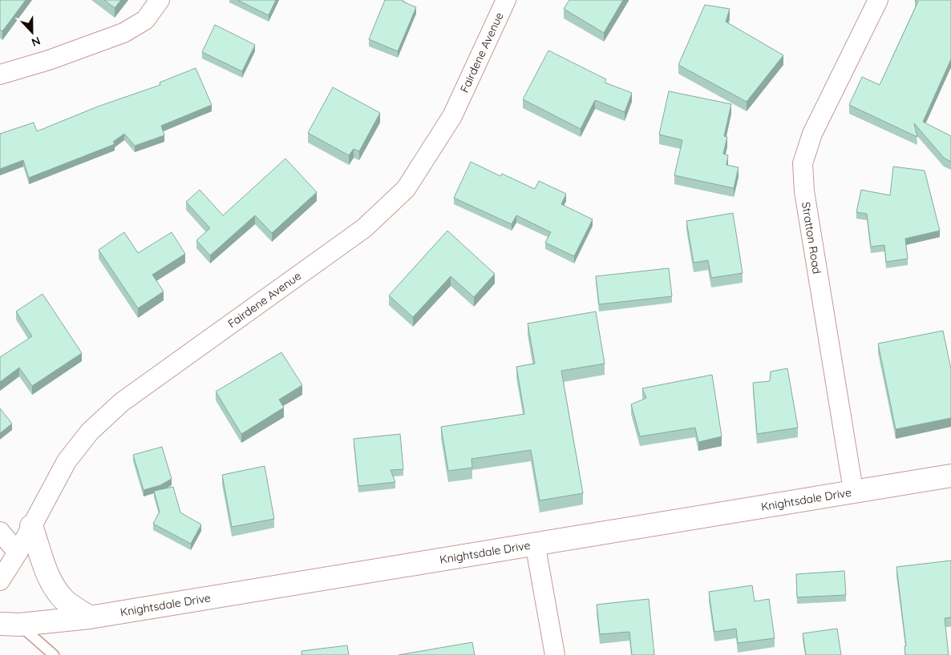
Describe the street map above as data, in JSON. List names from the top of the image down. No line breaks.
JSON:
{"streets":{"main road":["Knightsdale Drive"],"street":["Fairdene Avenue","Stratton Road"]},"crossings":[["Stratton Road","Knightsdale Drive"]],"north":"bottom"}
